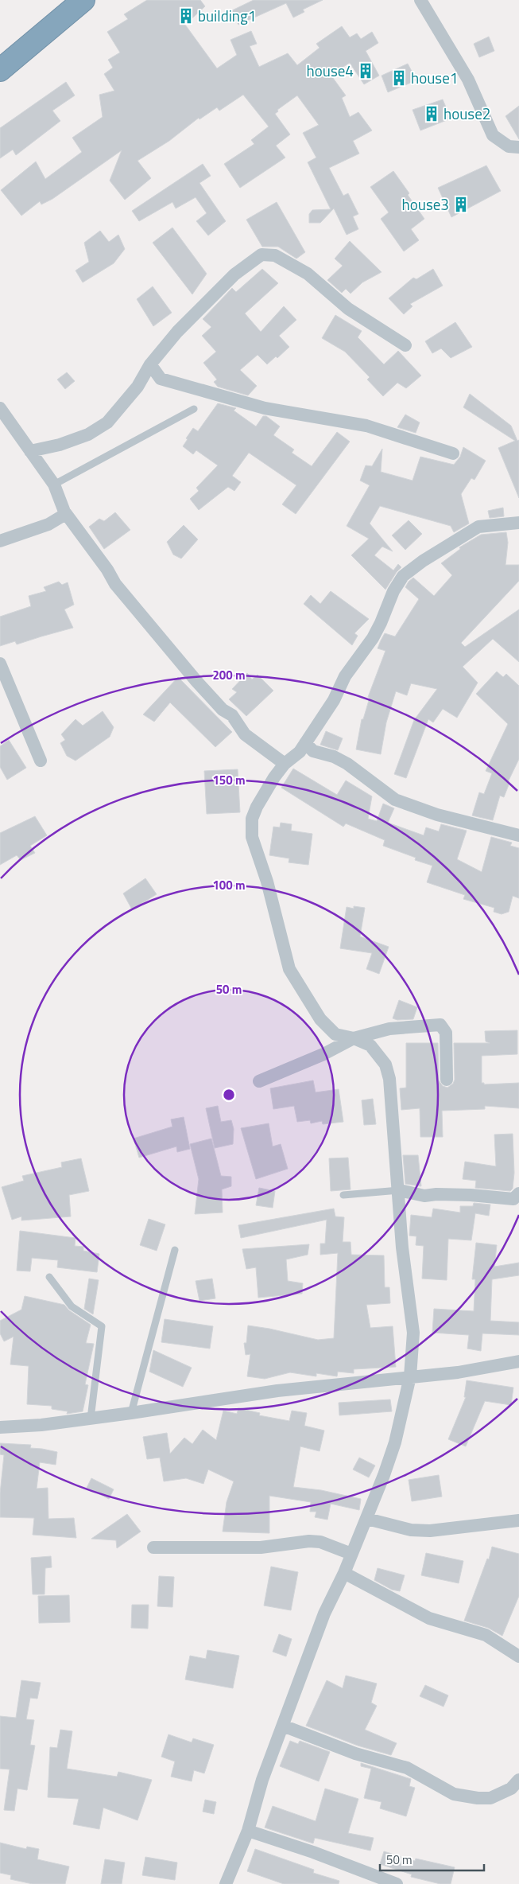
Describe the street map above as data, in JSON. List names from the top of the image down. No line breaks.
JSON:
{"places":{"building":["building1","house4","house1","house2","house3"]},"scale_bar":"50 m","rings":["200 m","150 m","100 m","50 m"]}
